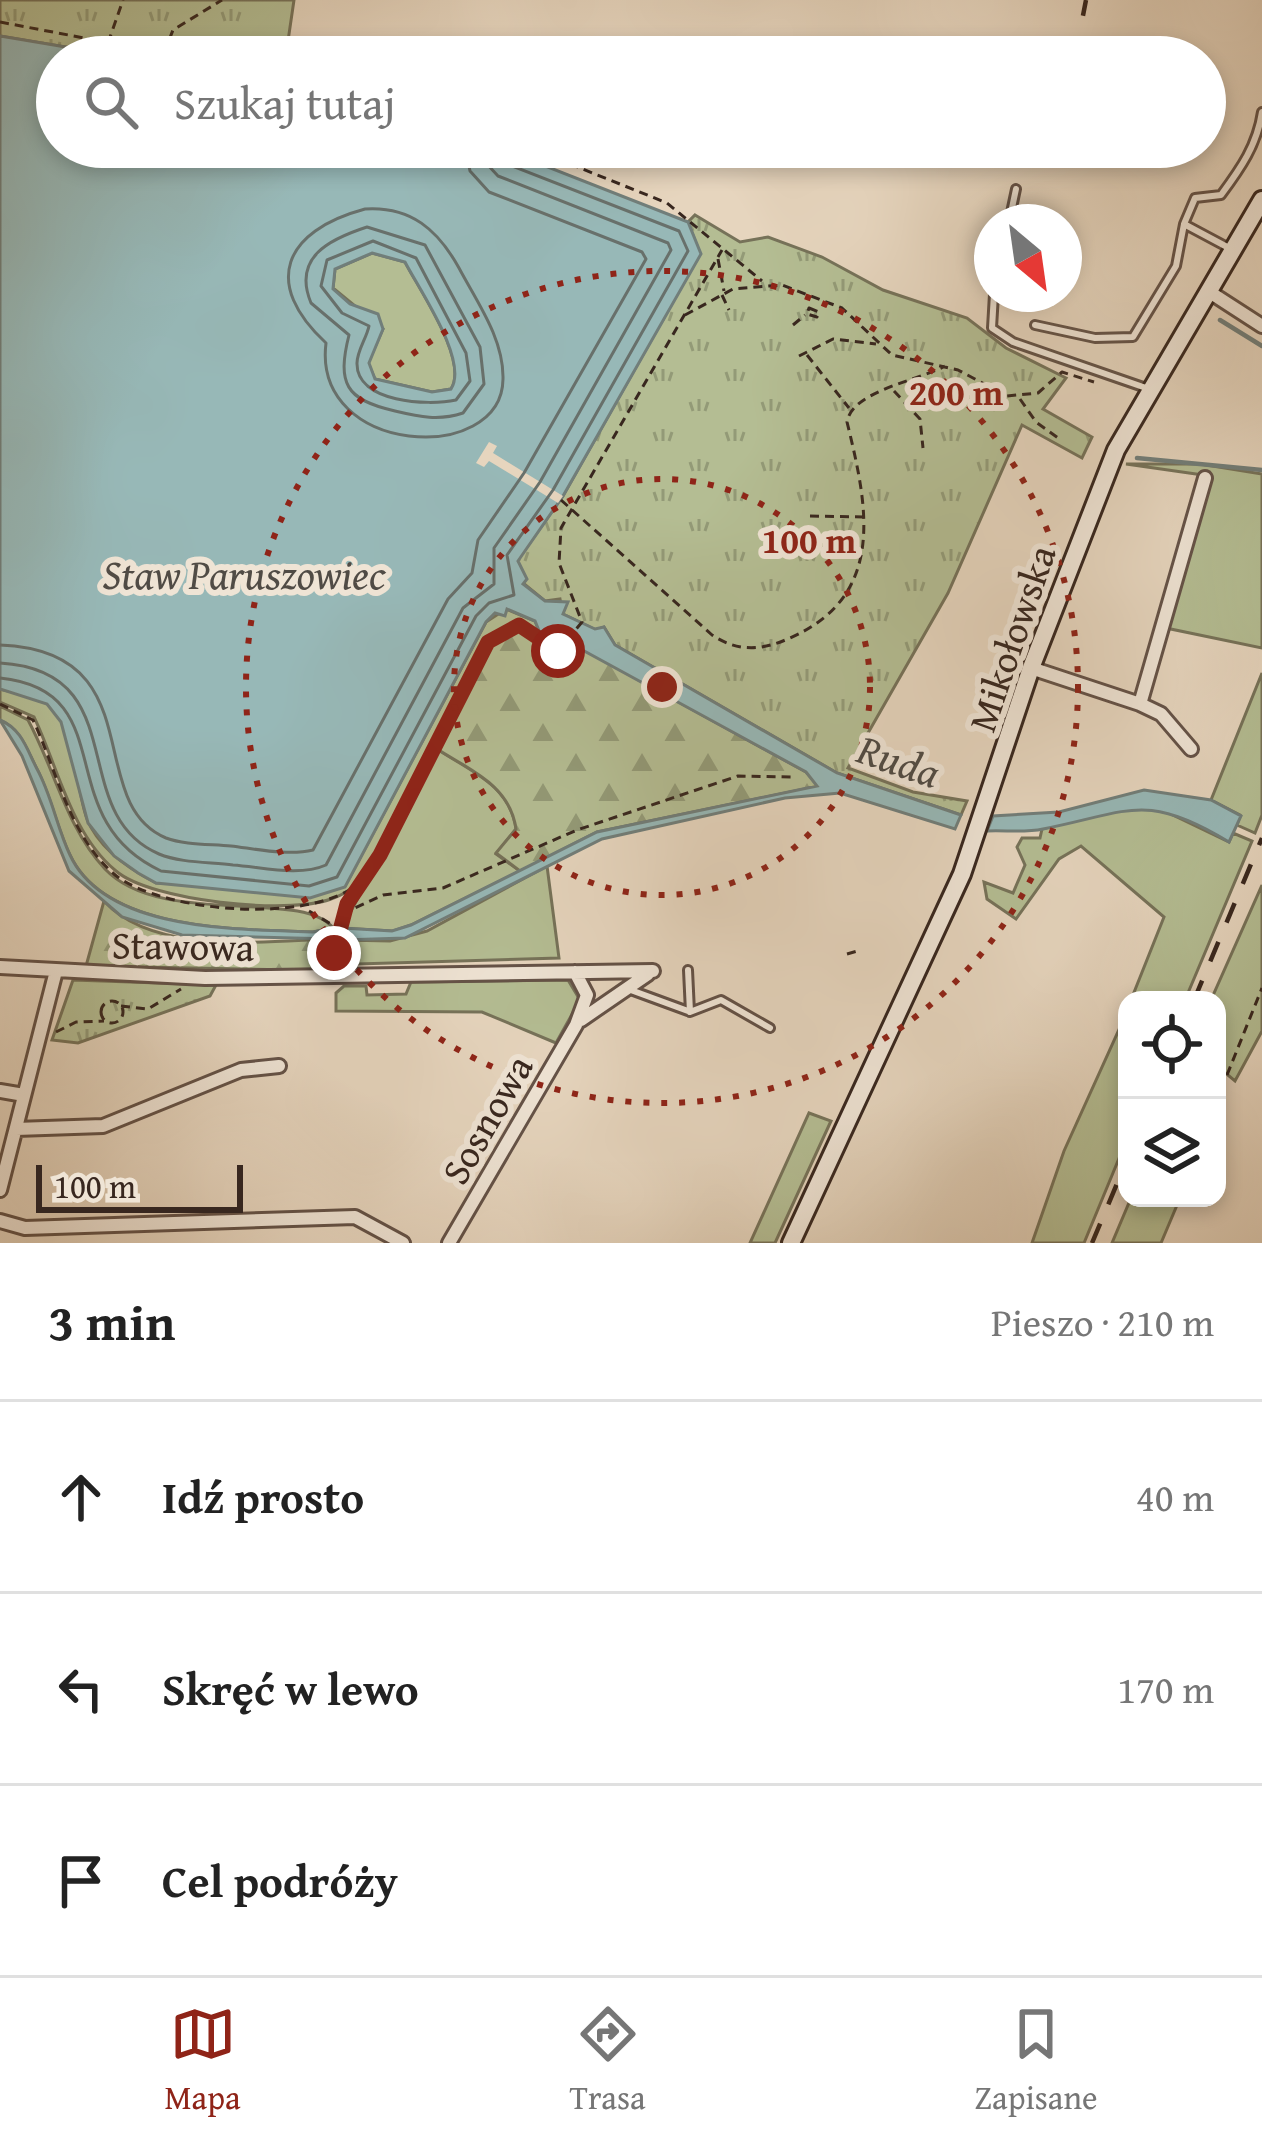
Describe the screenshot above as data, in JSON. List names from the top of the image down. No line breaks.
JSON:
{"streets":{"main road":["Mikołowska"],"street":["Stawowa","Sosnowa"]},"crossings":[["Stawowa","Sosnowa"]],"water":["Staw Paruszowiec","Ruda"],"scale_bar":"100 m","north":"bottom right","page":{"search":"Szukaj tutaj","scale":"100 m","heading":["3 min","Pieszo · 210 m"],"list":[["Idź prosto","40 m"],["Skręć w lewo","170 m"],"Cel podróży"],"nav":["Mapa","Trasa","Zapisane"]},"rings":["200 m","100 m"]}
